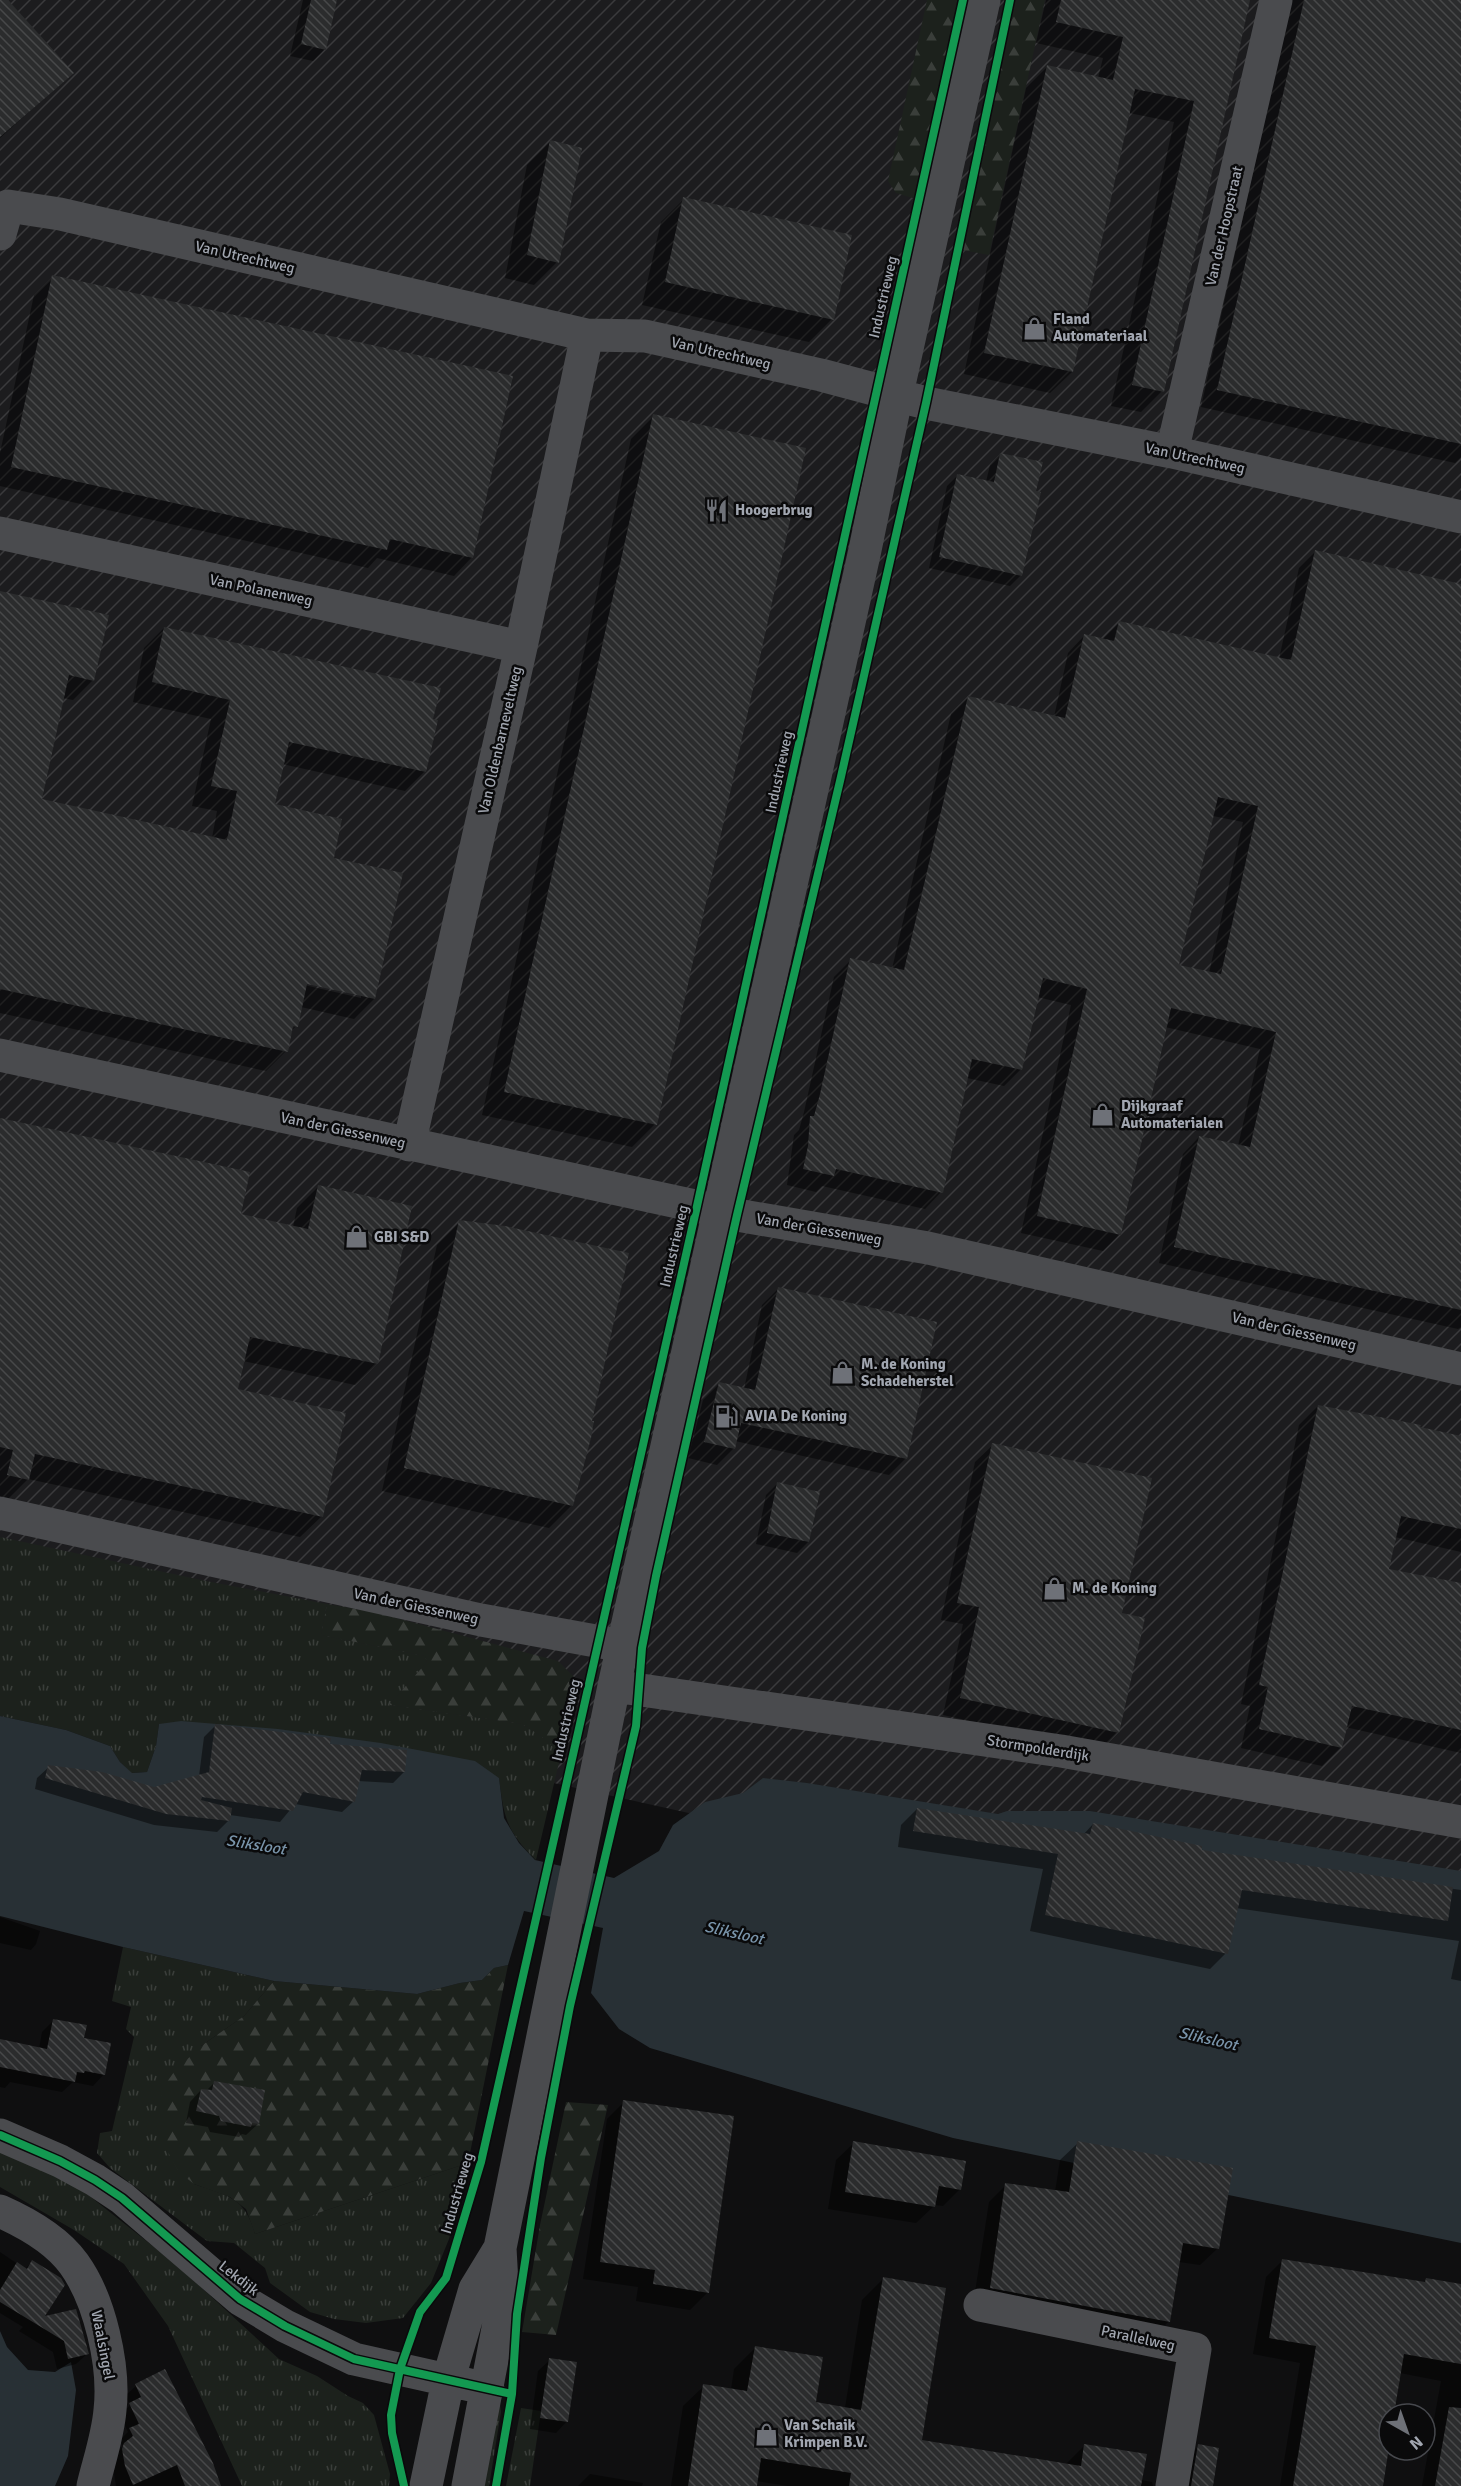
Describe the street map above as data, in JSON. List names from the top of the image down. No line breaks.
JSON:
{"streets":{"street":["Van der Hoopstraat","Van Utrechtweg","Van Polanenweg","Van Oldenbarneveltweg","Van der Giessenweg","Stormpolderdijk","Lekdijk","Parallelweg","Waalsingel"],"cycle path":["Industrieweg"]},"crossings":[["Van der Hoopstraat","Van Utrechtweg"],["Van Utrechtweg","Van Oldenbarneveltweg"],["Van Polanenweg","Van Oldenbarneveltweg"],["Van Oldenbarneveltweg","Van der Giessenweg"]],"water":["Sliksloot"],"places":{"shop":["Fland Automateriaal","Dijkgraaf Automaterialen","GBI S&D","M. de Koning Schadeherstel","M. de Koning","Van Schaik Krimpen B.V."],"restaurant":["Hoogerbrug"],"fuel station":["AVIA De Koning"]},"north":"bottom right"}
